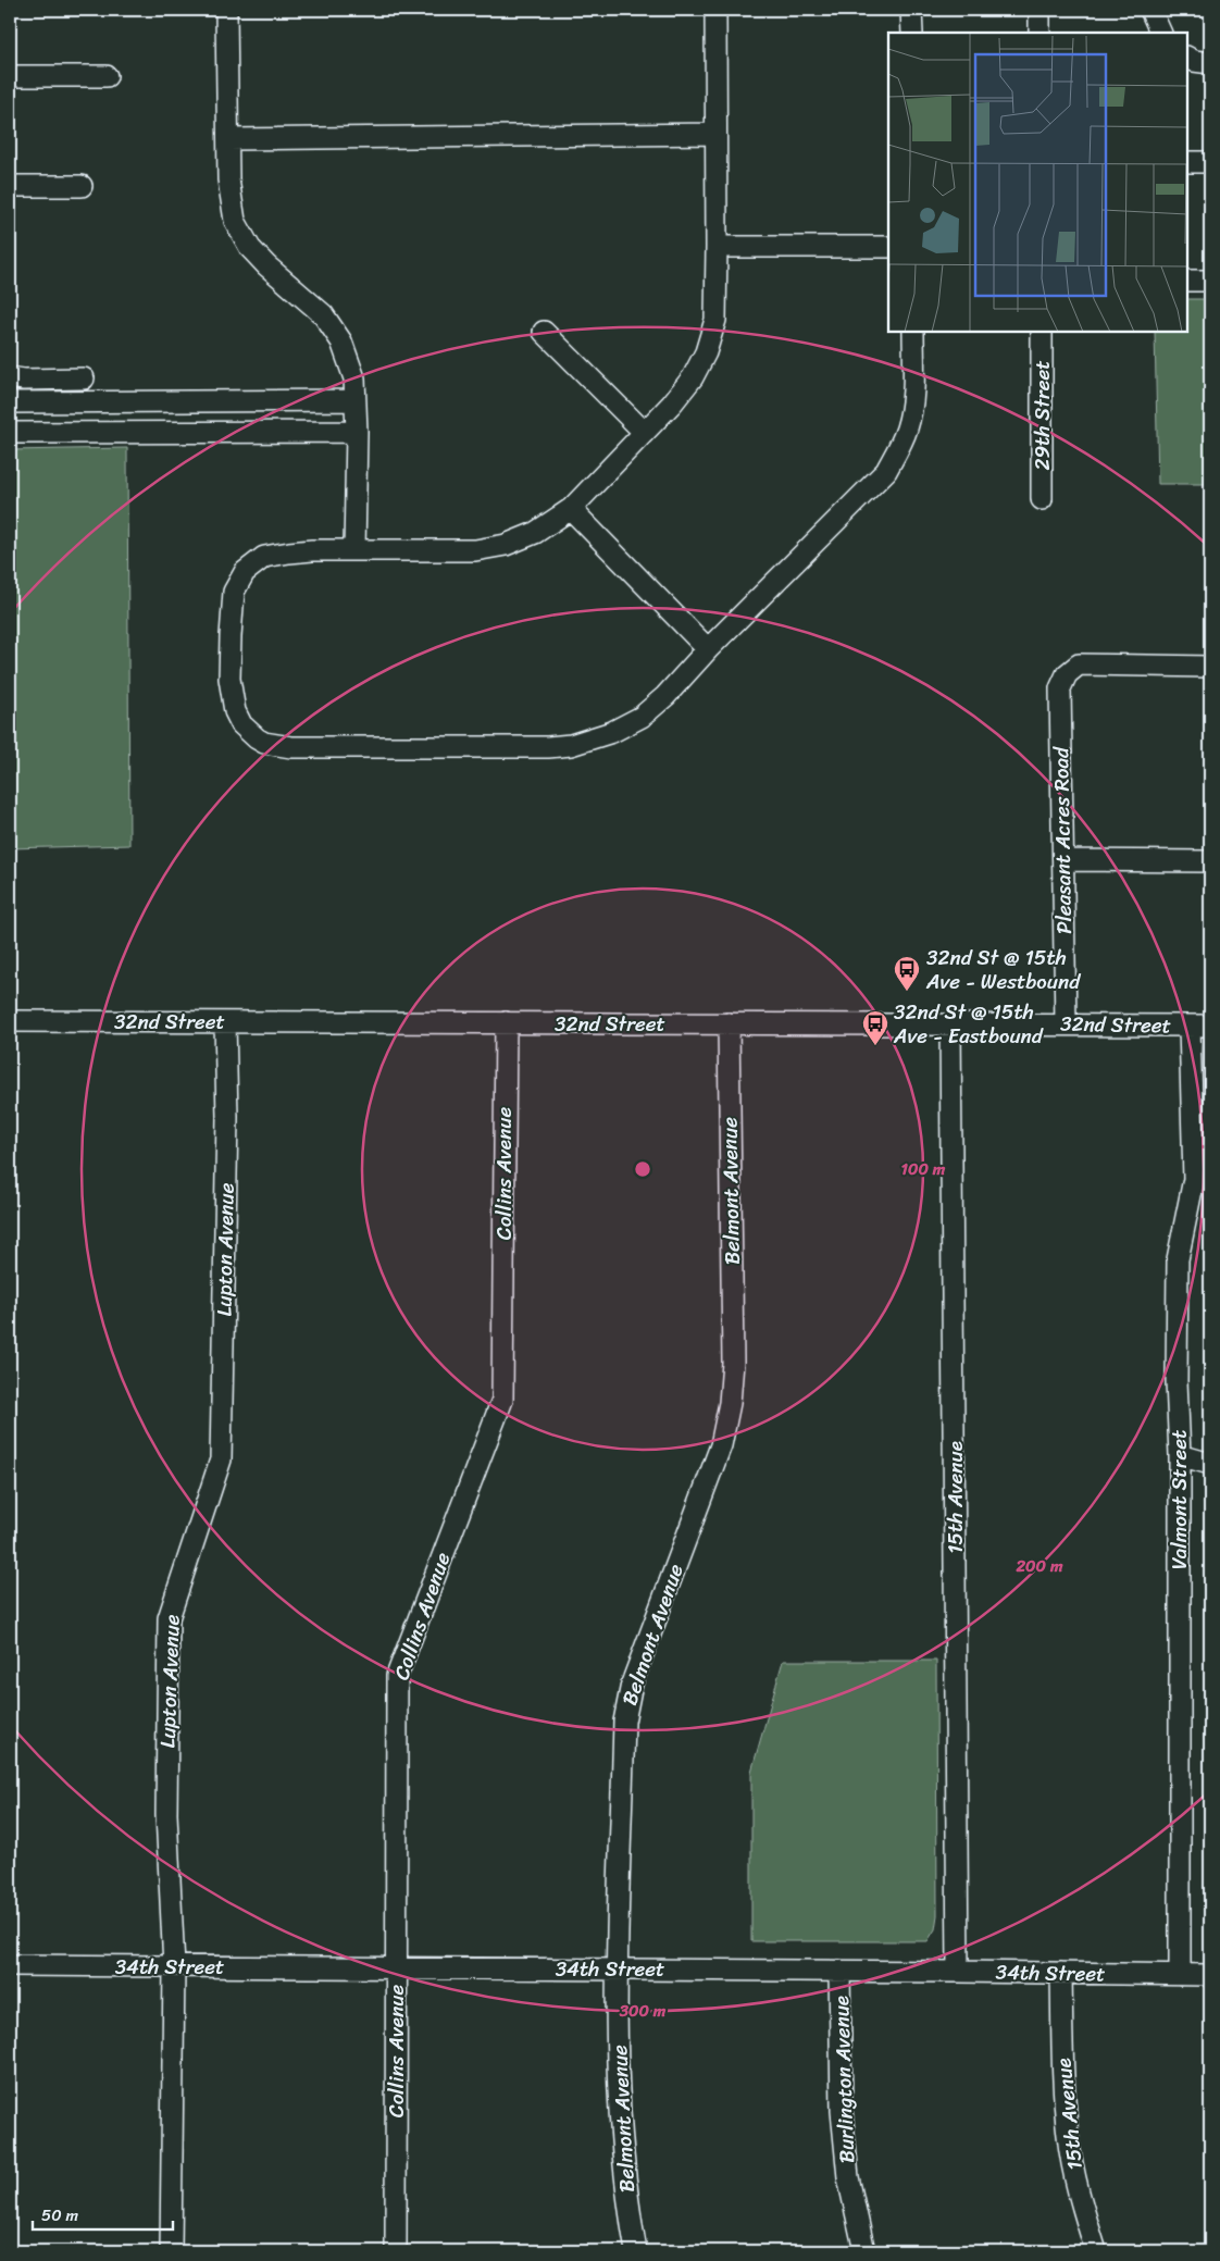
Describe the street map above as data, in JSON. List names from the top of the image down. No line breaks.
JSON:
{"streets":{"street":["29th Street","Pleasant Acres Road","32nd Street","Collins Avenue","Belmont Avenue","Lupton Avenue","15th Avenue","Valmont Street","34th Street","Burlington Avenue"]},"crossings":[["Pleasant Acres Road","32nd Street"],["32nd Street","Collins Avenue"],["32nd Street","Belmont Avenue"],["32nd Street","Lupton Avenue"],["32nd Street","15th Avenue"],["32nd Street","Valmont Street"],["Collins Avenue","34th Street"],["Belmont Avenue","34th Street"],["Lupton Avenue","34th Street"],["15th Avenue","34th Street"],["Valmont Street","34th Street"],["34th Street","Burlington Avenue"]],"places":{"bus stop":["32nd St @ 15th Ave - Westbound","32nd St @ 15th Ave - Eastbound"]},"scale_bar":"50 m","rings":["100 m","200 m","300 m"]}
